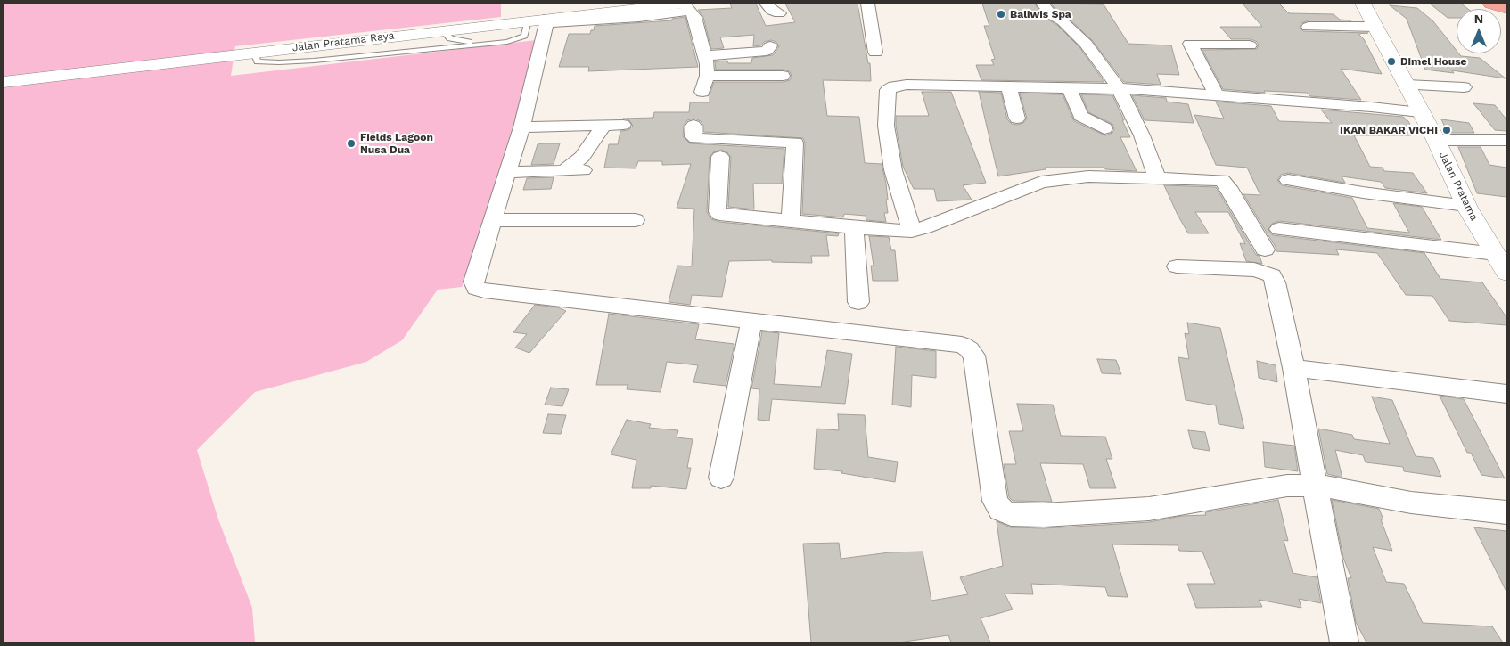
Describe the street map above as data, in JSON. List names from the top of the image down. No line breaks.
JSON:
{"streets":{"main road":["Jalan Pratama Raya","Jalan Pratama"]},"places":["Baliwis Spa","Dimel House","IKAN BAKAR VICHI","Fields Lagoon Nusa Dua"],"north":"top"}
